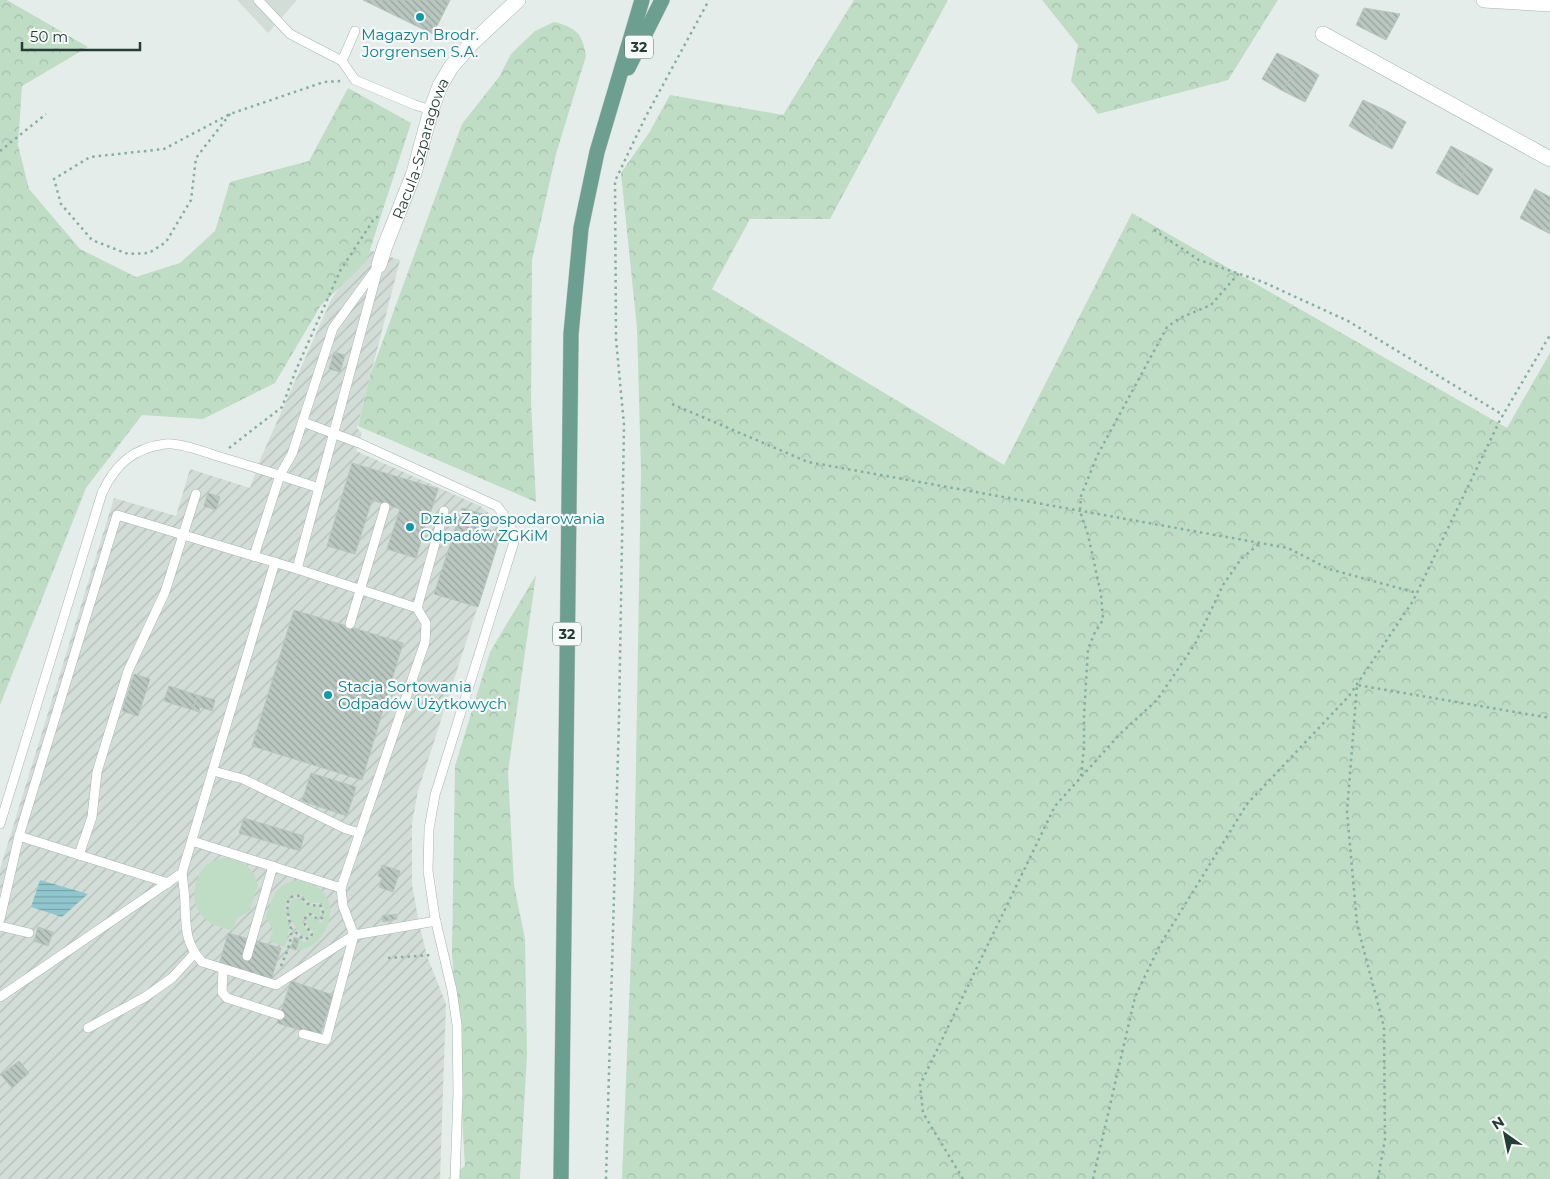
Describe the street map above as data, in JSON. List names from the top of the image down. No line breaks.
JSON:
{"streets":{"main road":["32"],"street":["Racula-Szparagowa"]},"places":["Magazyn Brodr. Jorgrensen S.A.","Dział Zagospodarowania Odpadów ZGKiM","Stacja Sortowania Odpadów Użytkowych"],"scale_bar":"50 m","north":"top left"}
